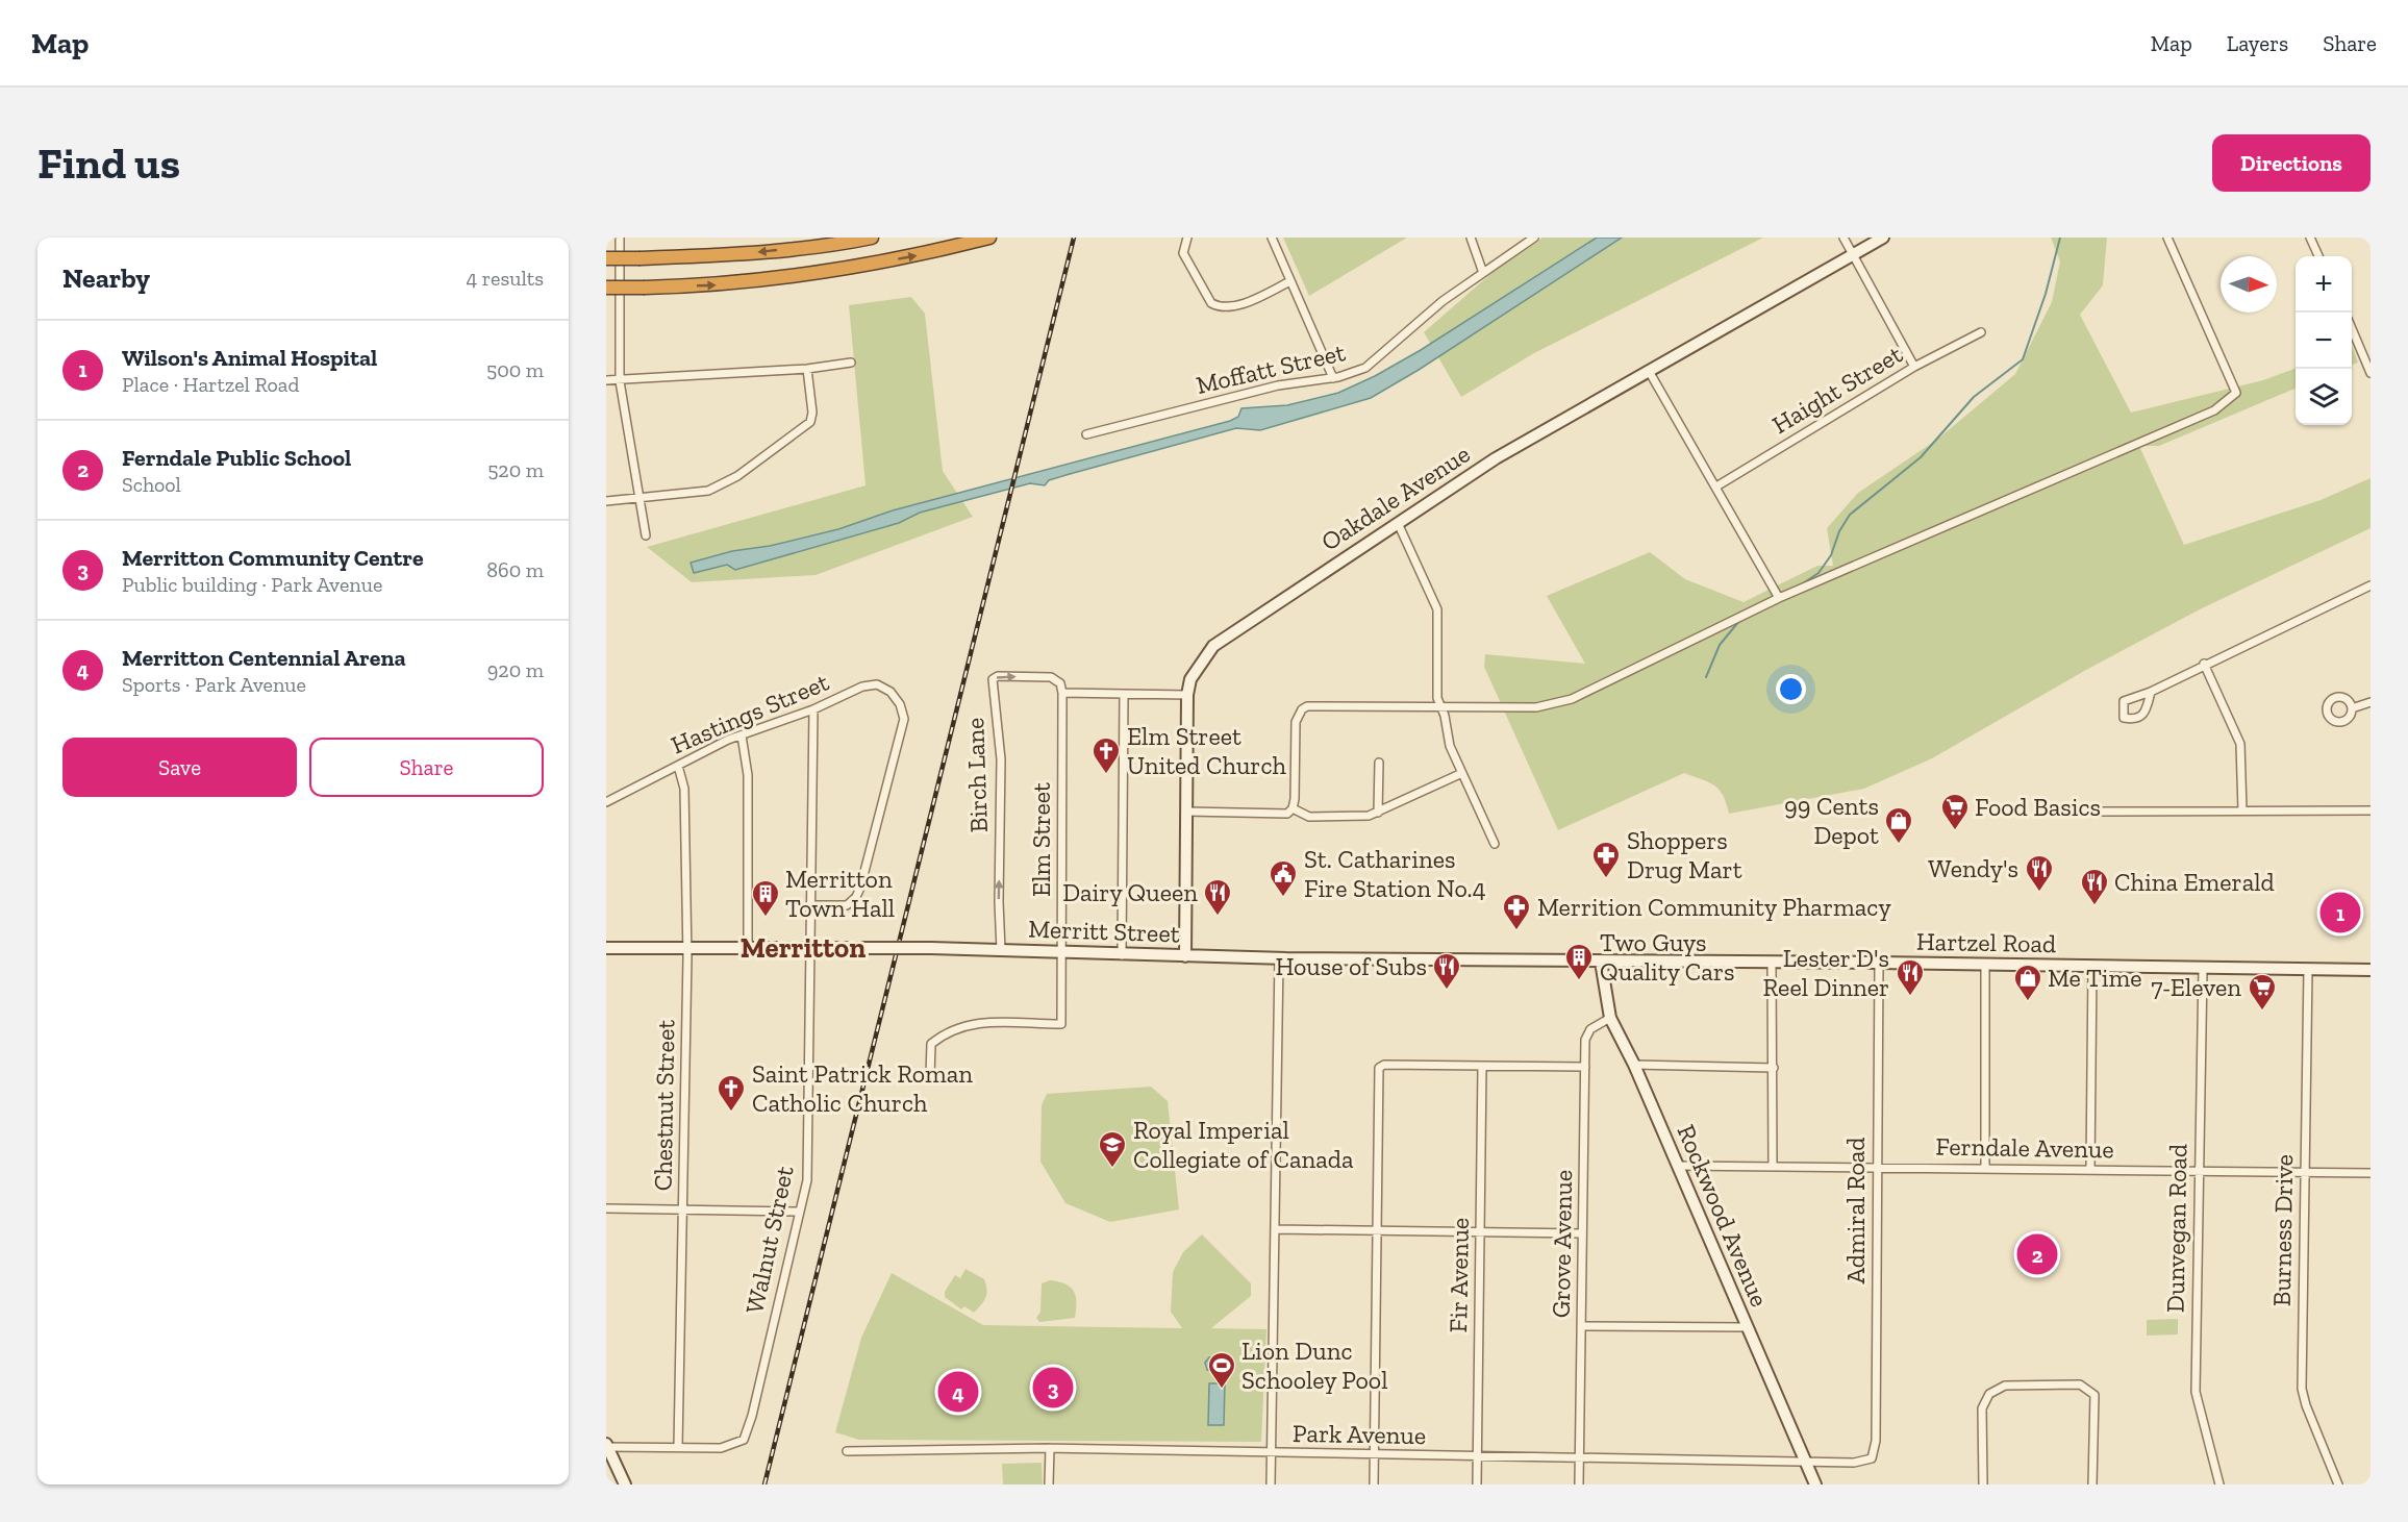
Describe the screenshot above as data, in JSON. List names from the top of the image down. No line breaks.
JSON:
{"streets":{"street":["Moffatt Street","Haight Street","Oakdale Avenue","Hastings Street","Birch Lane","Elm Street","Merritt Street","Hartzel Road","Chestnut Street","Ferndale Avenue","Admiral Road","Rockwood Avenue","Dunvegan Road","Burness Drive","Walnut Street","Grove Avenue","Fir Avenue","Park Avenue"]},"crossings":[["Oakdale Avenue","Merritt Street"],["Hastings Street","Chestnut Street"],["Hastings Street","Walnut Street"],["Birch Lane","Elm Street"],["Birch Lane","Merritt Street"],["Elm Street","Merritt Street"],["Merritt Street","Hartzel Road"],["Merritt Street","Chestnut Street"],["Merritt Street","Rockwood Avenue"],["Merritt Street","Walnut Street"],["Hartzel Road","Admiral Road"],["Hartzel Road","Rockwood Avenue"],["Hartzel Road","Dunvegan Road"],["Hartzel Road","Burness Drive"],["Chestnut Street","Walnut Street"],["Ferndale Avenue","Admiral Road"],["Ferndale Avenue","Rockwood Avenue"],["Ferndale Avenue","Dunvegan Road"],["Ferndale Avenue","Burness Drive"],["Admiral Road","Park Avenue"],["Rockwood Avenue","Grove Avenue"],["Rockwood Avenue","Park Avenue"],["Grove Avenue","Park Avenue"],["Fir Avenue","Park Avenue"]],"districts":["Merritton"],"places":{"church":["Elm Street United Church","Saint Patrick Roman Catholic Church"],"supermarket":["Food Basics","7-Eleven"],"shop":["99 Cents Depot","Me Time"],"pharmacy":["Shoppers Drug Mart","Merrition Community Pharmacy"],"restaurant":["Wendy's","China Emerald","Dairy Queen","House of Subs","Lester D's Reel Dinner"],"public building":["St. Catharines Fire Station No.4"],"building":["Merritton Town Hall","Two Guys Quality Cars"],"school or university":["Royal Imperial Collegiate of Canada"],"sports":["Lion Dunc Schooley Pool"]},"north":"right","page":{"header":"Map","nav":["Map","Layers","Share"],"buttons":["Directions",["Save","Share"]],"title":"Find us","heading":["Nearby","4 results"],"map_buttons":["+","−"],"list":[{"mark":"1","name":"Wilson's Animal Hospital","note":"Place · Hartzel Road","value":"500 m"},{"mark":"2","name":"Ferndale Public School","note":"School","value":"520 m"},{"mark":"3","name":"Merritton Community Centre","note":"Public building · Park Avenue","value":"860 m"},{"mark":"4","name":"Merritton Centennial Arena","note":"Sports · Park Avenue","value":"920 m"}],"pins":["1","2","3","4"]}}
